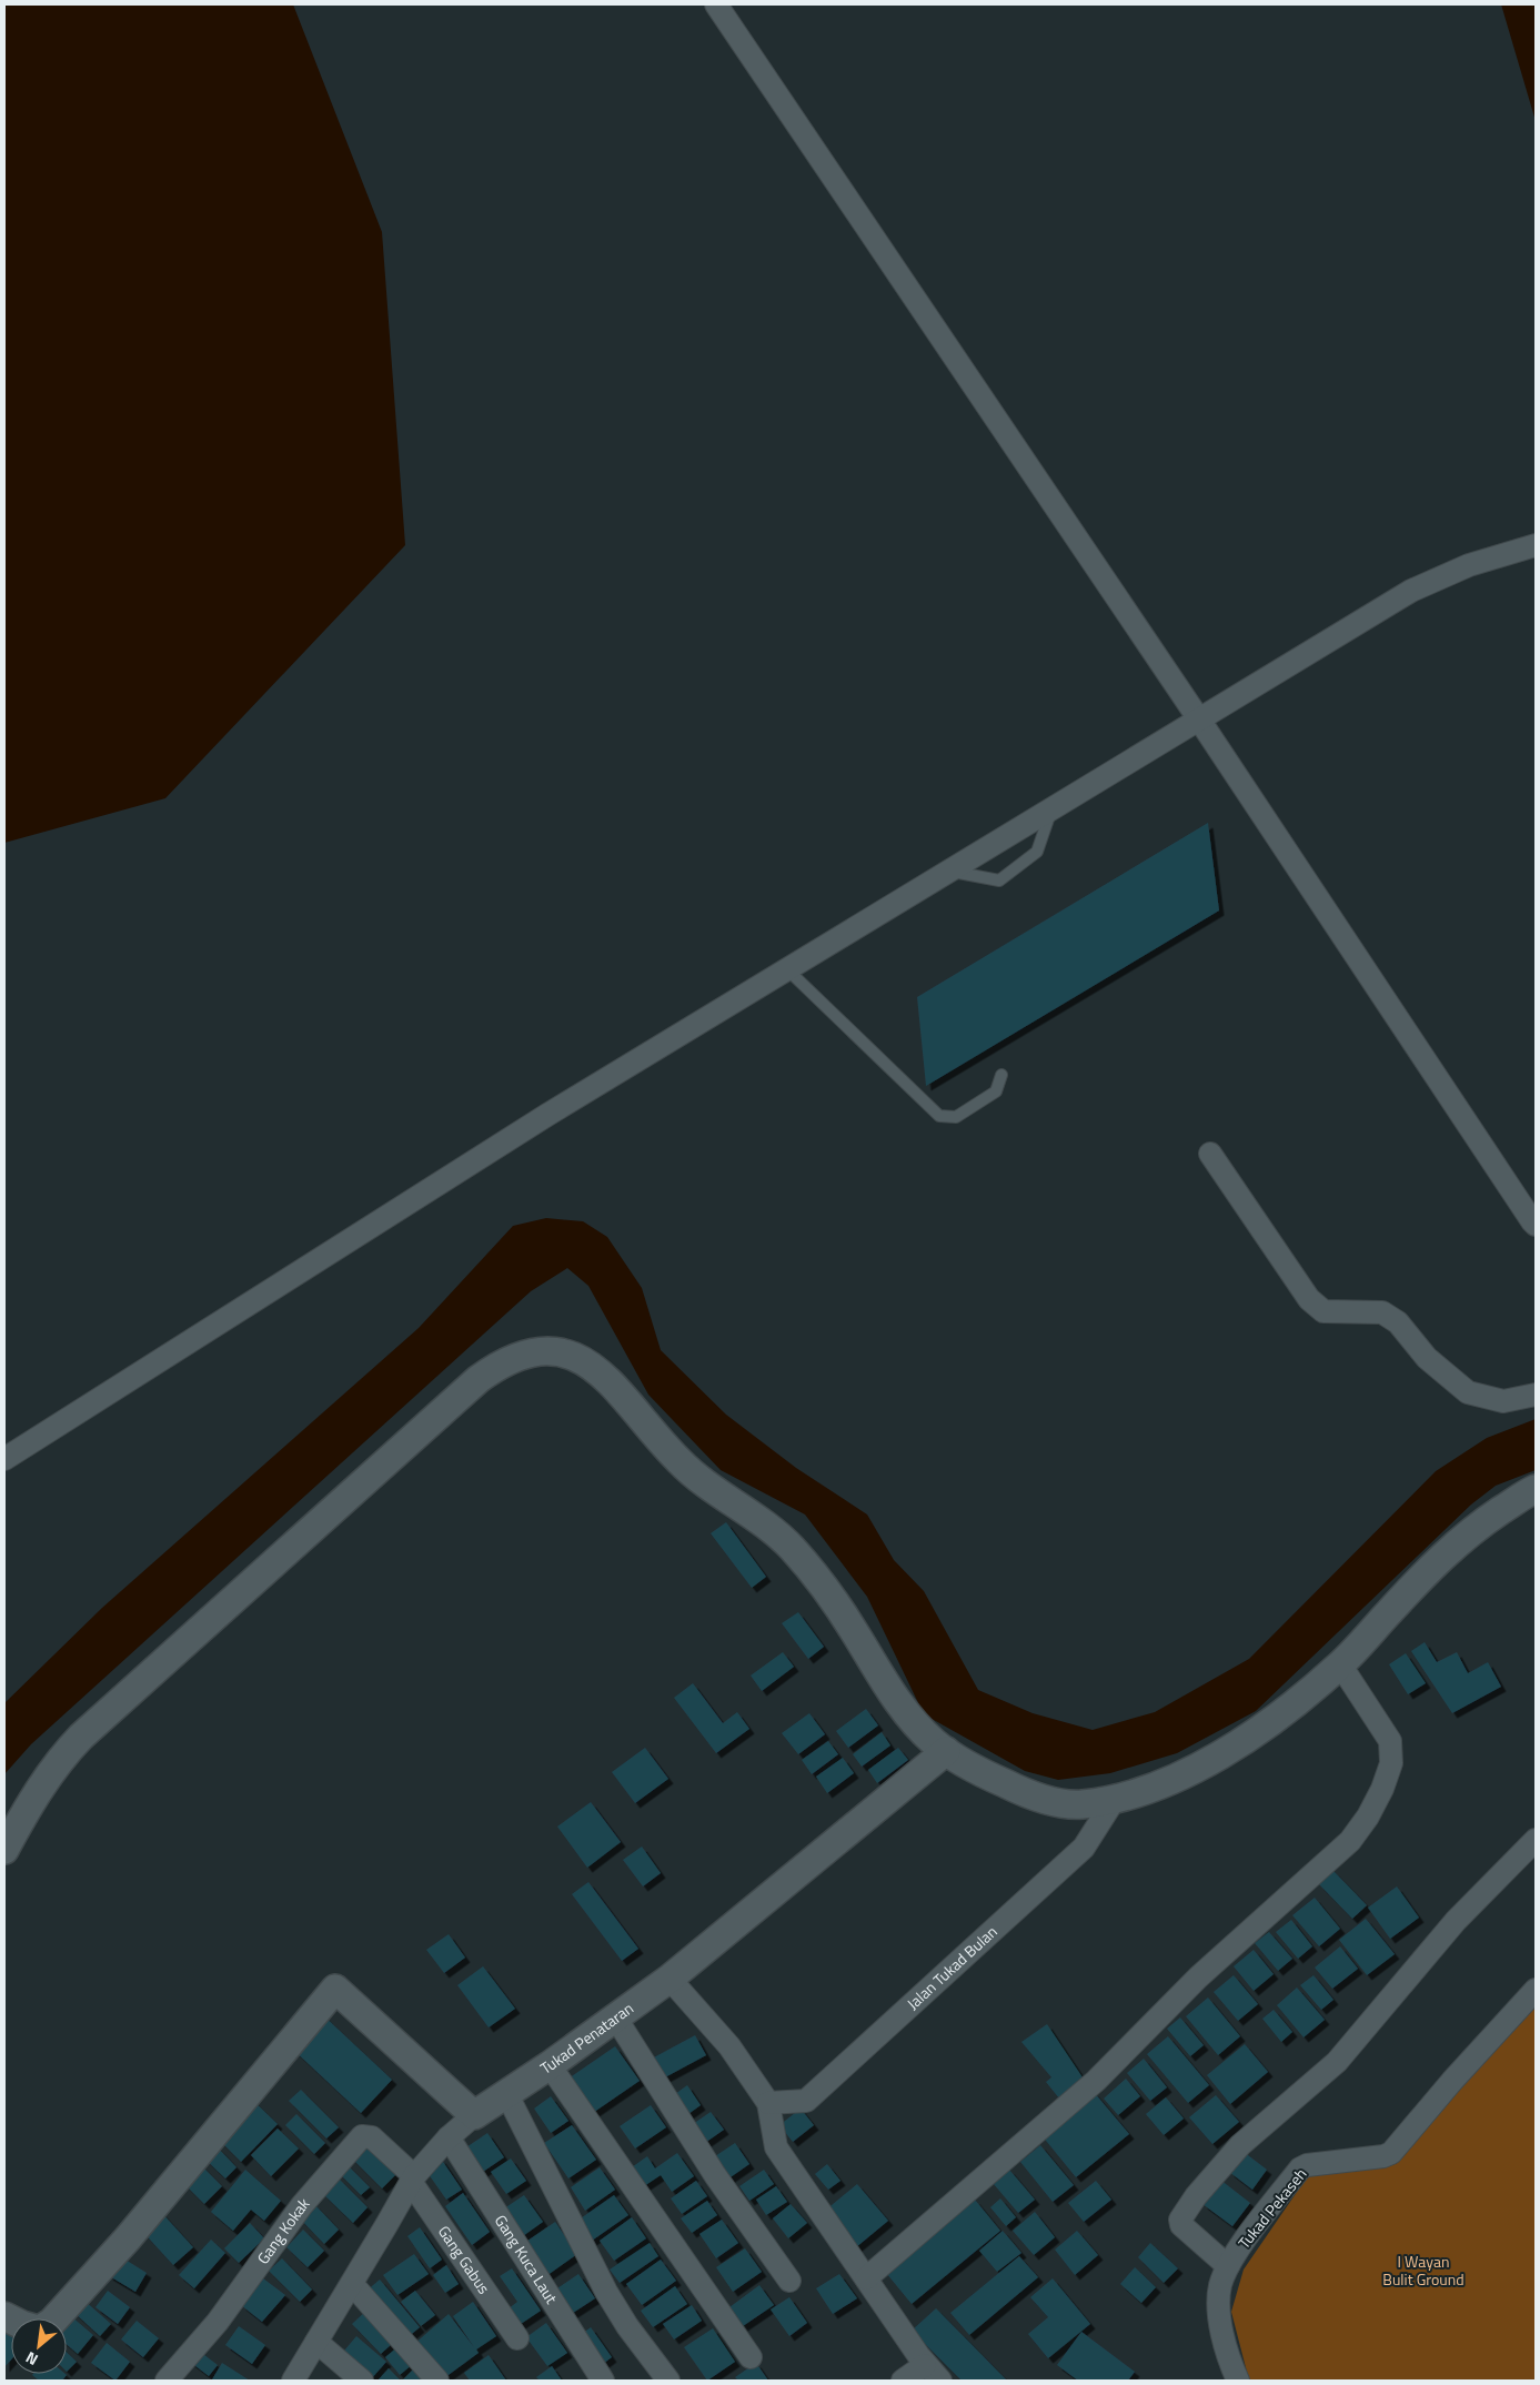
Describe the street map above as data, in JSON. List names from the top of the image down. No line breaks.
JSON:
{"streets":{"street":["Jalan Tukad Bulan","Tukad Penataran","Tukad Pekaseh","Gang Kokak","Gang Gabus","Gang Kuca Laut"]},"crossings":[["Tukad Penataran","Gang Kokak"],["Tukad Penataran","Gang Gabus"],["Tukad Penataran","Gang Kuca Laut"],["Gang Kokak","Gang Gabus"]],"parks":["I Wayan Bulit Ground"],"north":"bottom left"}
